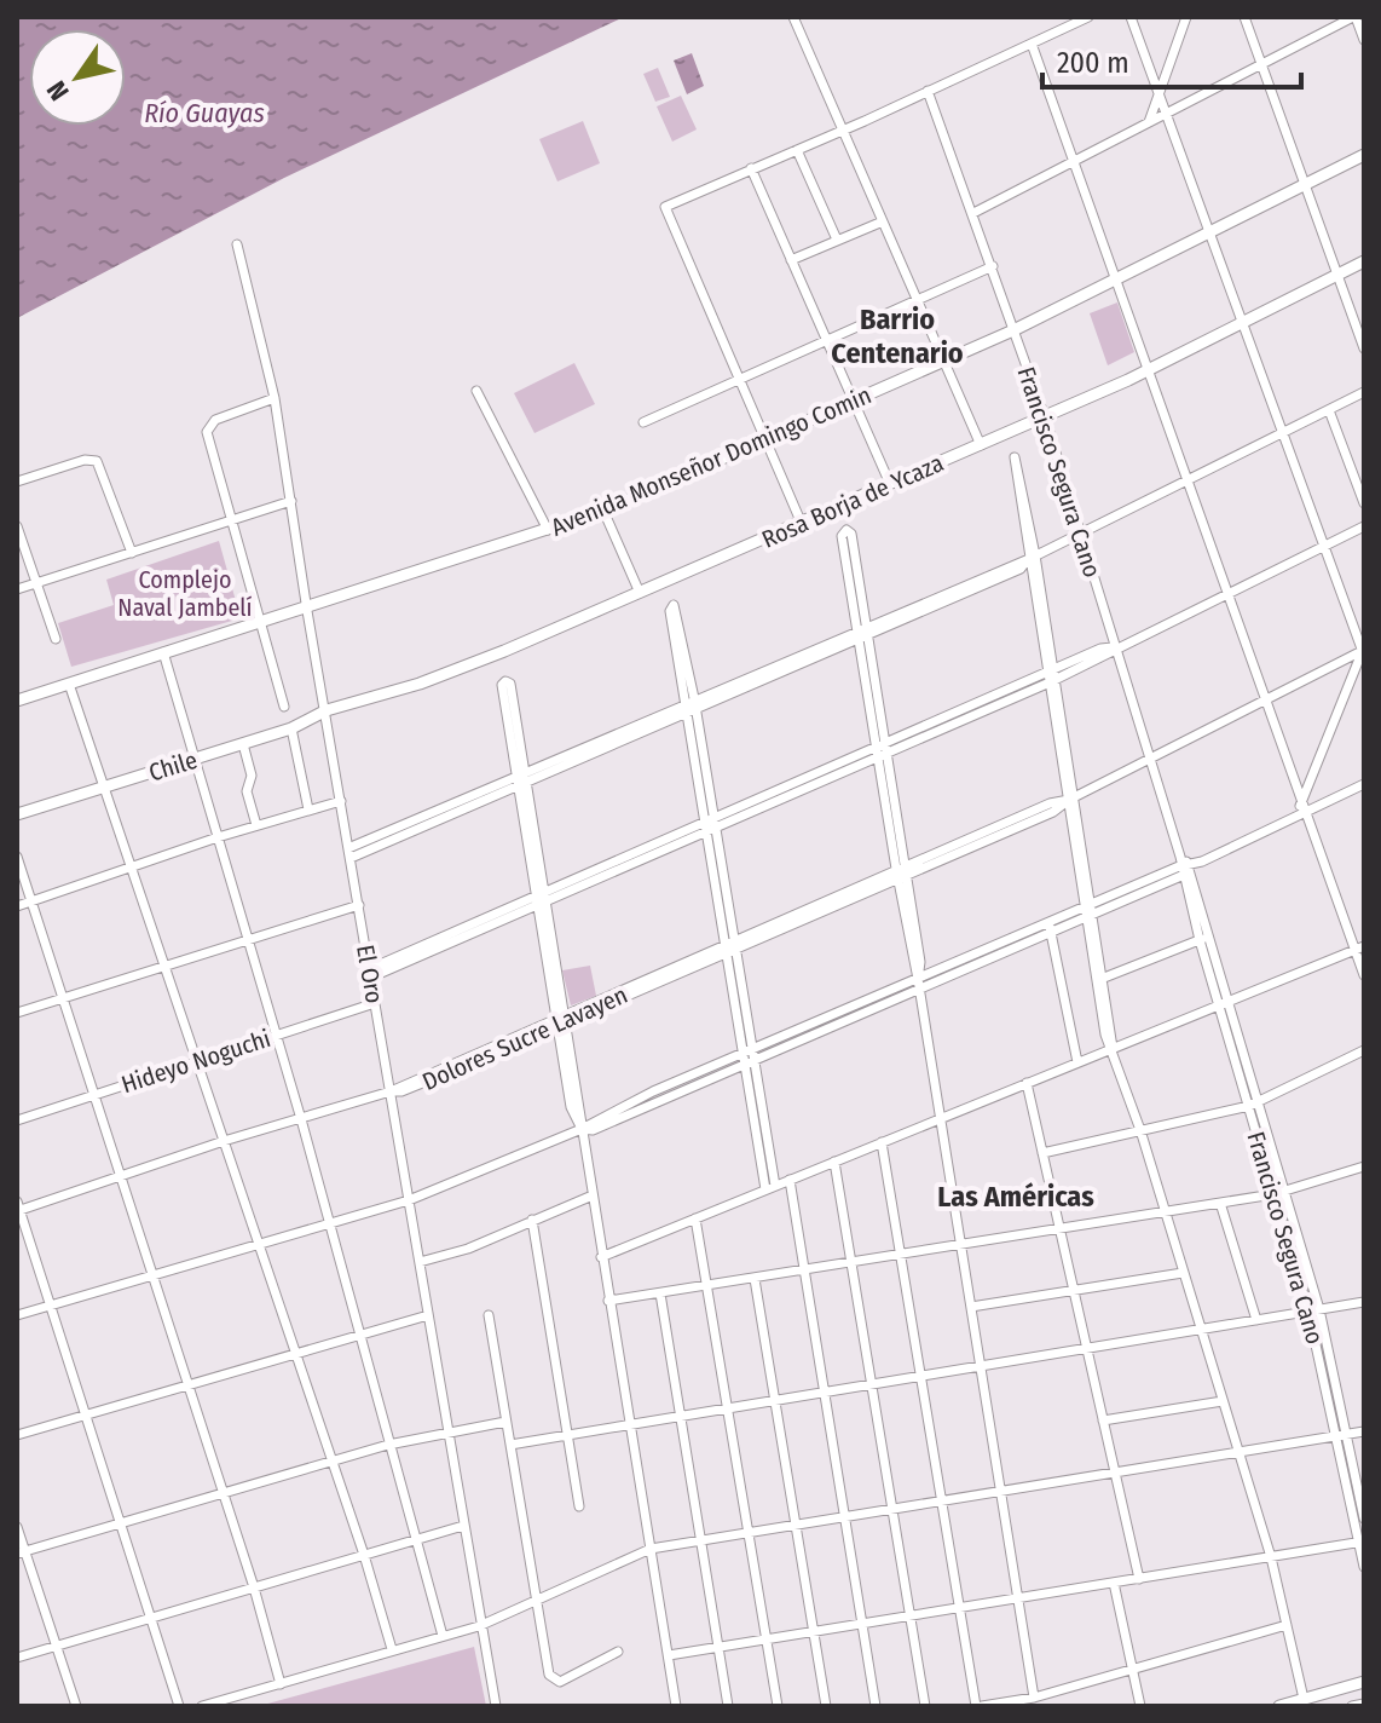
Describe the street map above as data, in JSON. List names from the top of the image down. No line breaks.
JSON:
{"streets":{"main road":["Avenida Monseñor Domingo Comin","Rosa Borja de Ycaza","Chile"],"street":["Francisco Segura Cano","El Oro","Dolores Sucre Lavayen","Hideyo Noguchi"]},"crossings":[["Avenida Monseñor Domingo Comin","Francisco Segura Cano"],["Avenida Monseñor Domingo Comin","El Oro"],["Francisco Segura Cano","Rosa Borja de Ycaza"],["Francisco Segura Cano","Dolores Sucre Lavayen"],["Rosa Borja de Ycaza","Chile"],["Rosa Borja de Ycaza","El Oro"],["Chile","El Oro"],["El Oro","Dolores Sucre Lavayen"],["El Oro","Hideyo Noguchi"]],"districts":["Barrio Centenario","Las Américas"],"water":["Río Guayas"],"parks":["Complejo Naval Jambelí"],"scale_bar":"200 m","north":"bottom left"}
